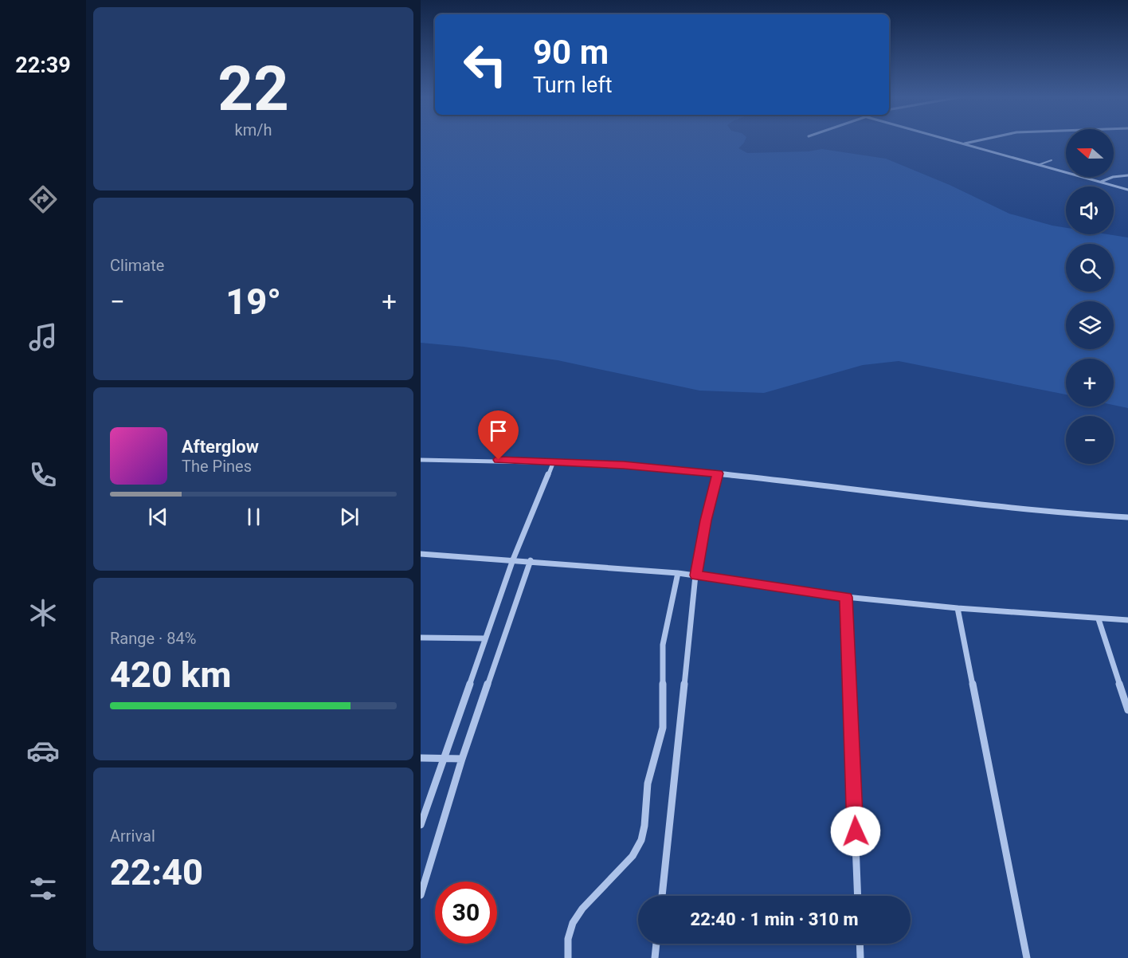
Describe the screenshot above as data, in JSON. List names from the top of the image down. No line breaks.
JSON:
{"north":"left","page":{"tabs":"22:39","tile":[["22","km/h"],"Climate",["Range · 84%","420 km"],["Arrival","22:40"]],"turn":["90 m","Turn left"],"map_buttons":["+","−"],"heat":["−","19°","+"],"song":["Afterglow","The Pines"],"limit":"30","trip":"22:40 · 1 min · 310 m"}}
